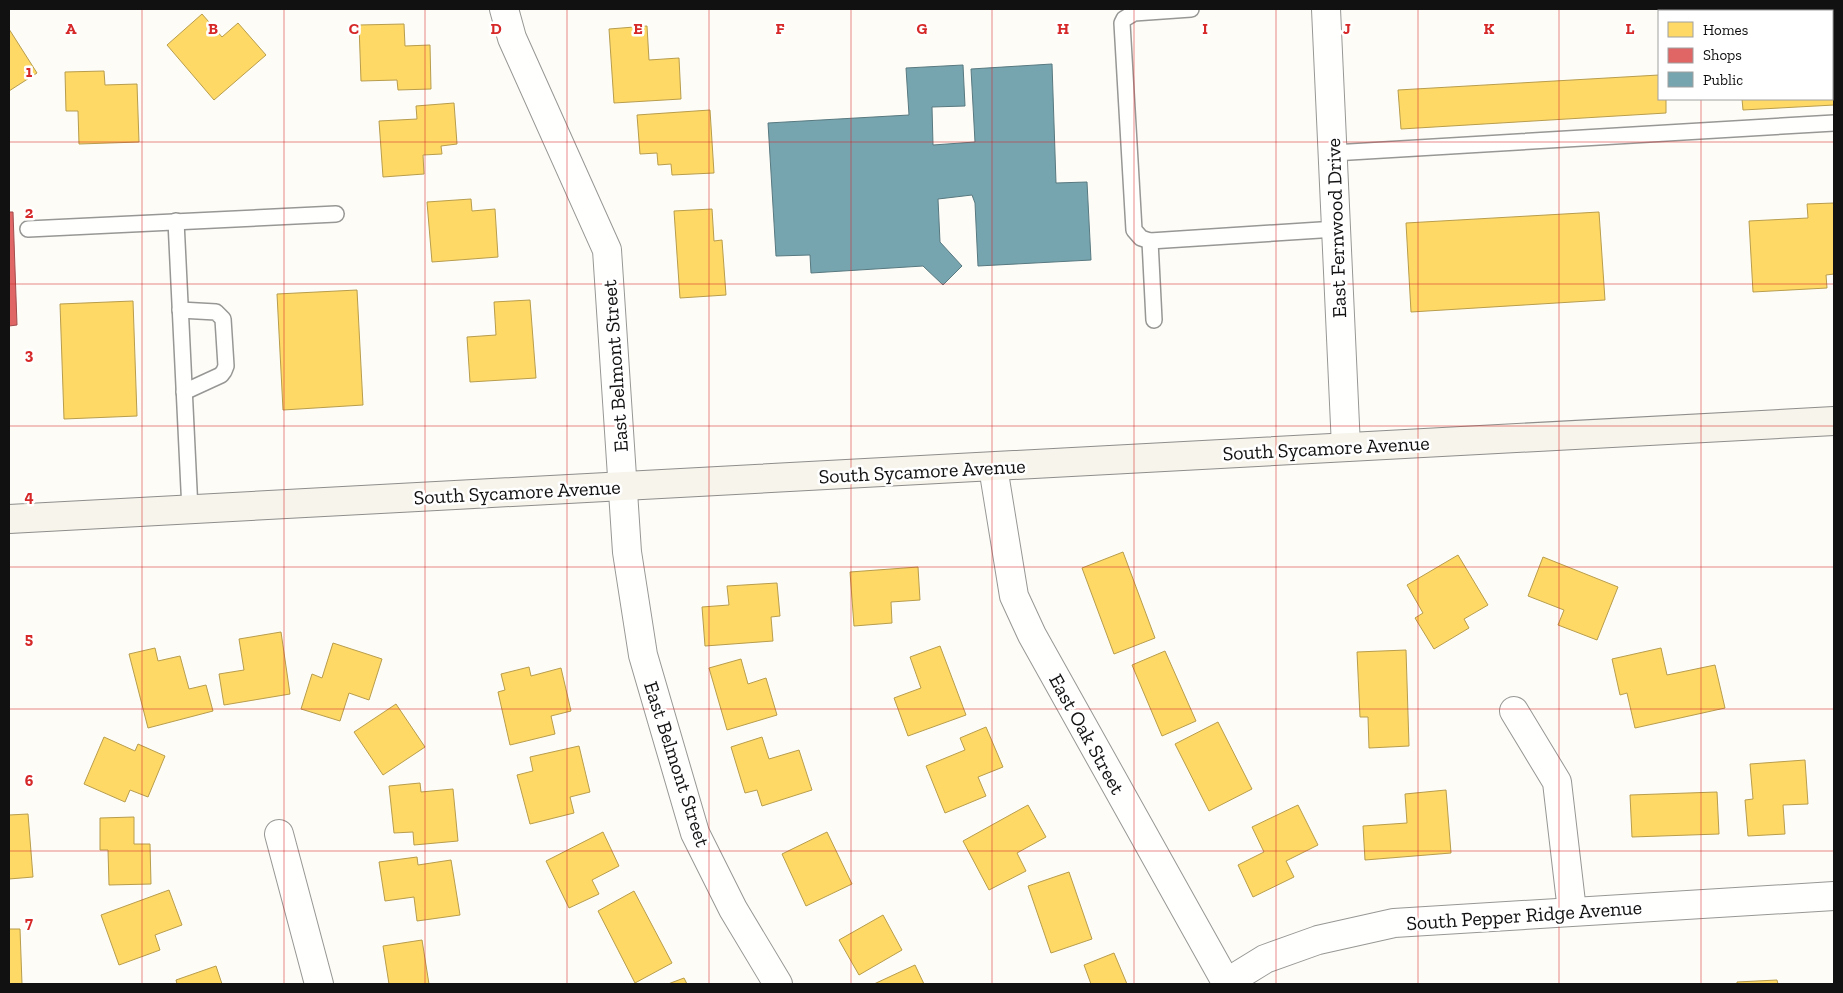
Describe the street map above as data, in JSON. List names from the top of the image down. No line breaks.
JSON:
{"streets":{"main road":["South Sycamore Avenue"],"street":["East Fernwood Drive","East Belmont Street","East Oak Street","South Pepper Ridge Avenue"]},"crossings":[["East Fernwood Drive","South Sycamore Avenue"],["East Belmont Street","South Sycamore Avenue"],["South Sycamore Avenue","East Oak Street"],["East Oak Street","South Pepper Ridge Avenue"]],"legend":["Homes","Shops","Public"],"grid":{"columns":["A","B","C","D","E","F","G","H","I","J","K","L"],"rows":["1","2","3","4","5","6","7"]}}
